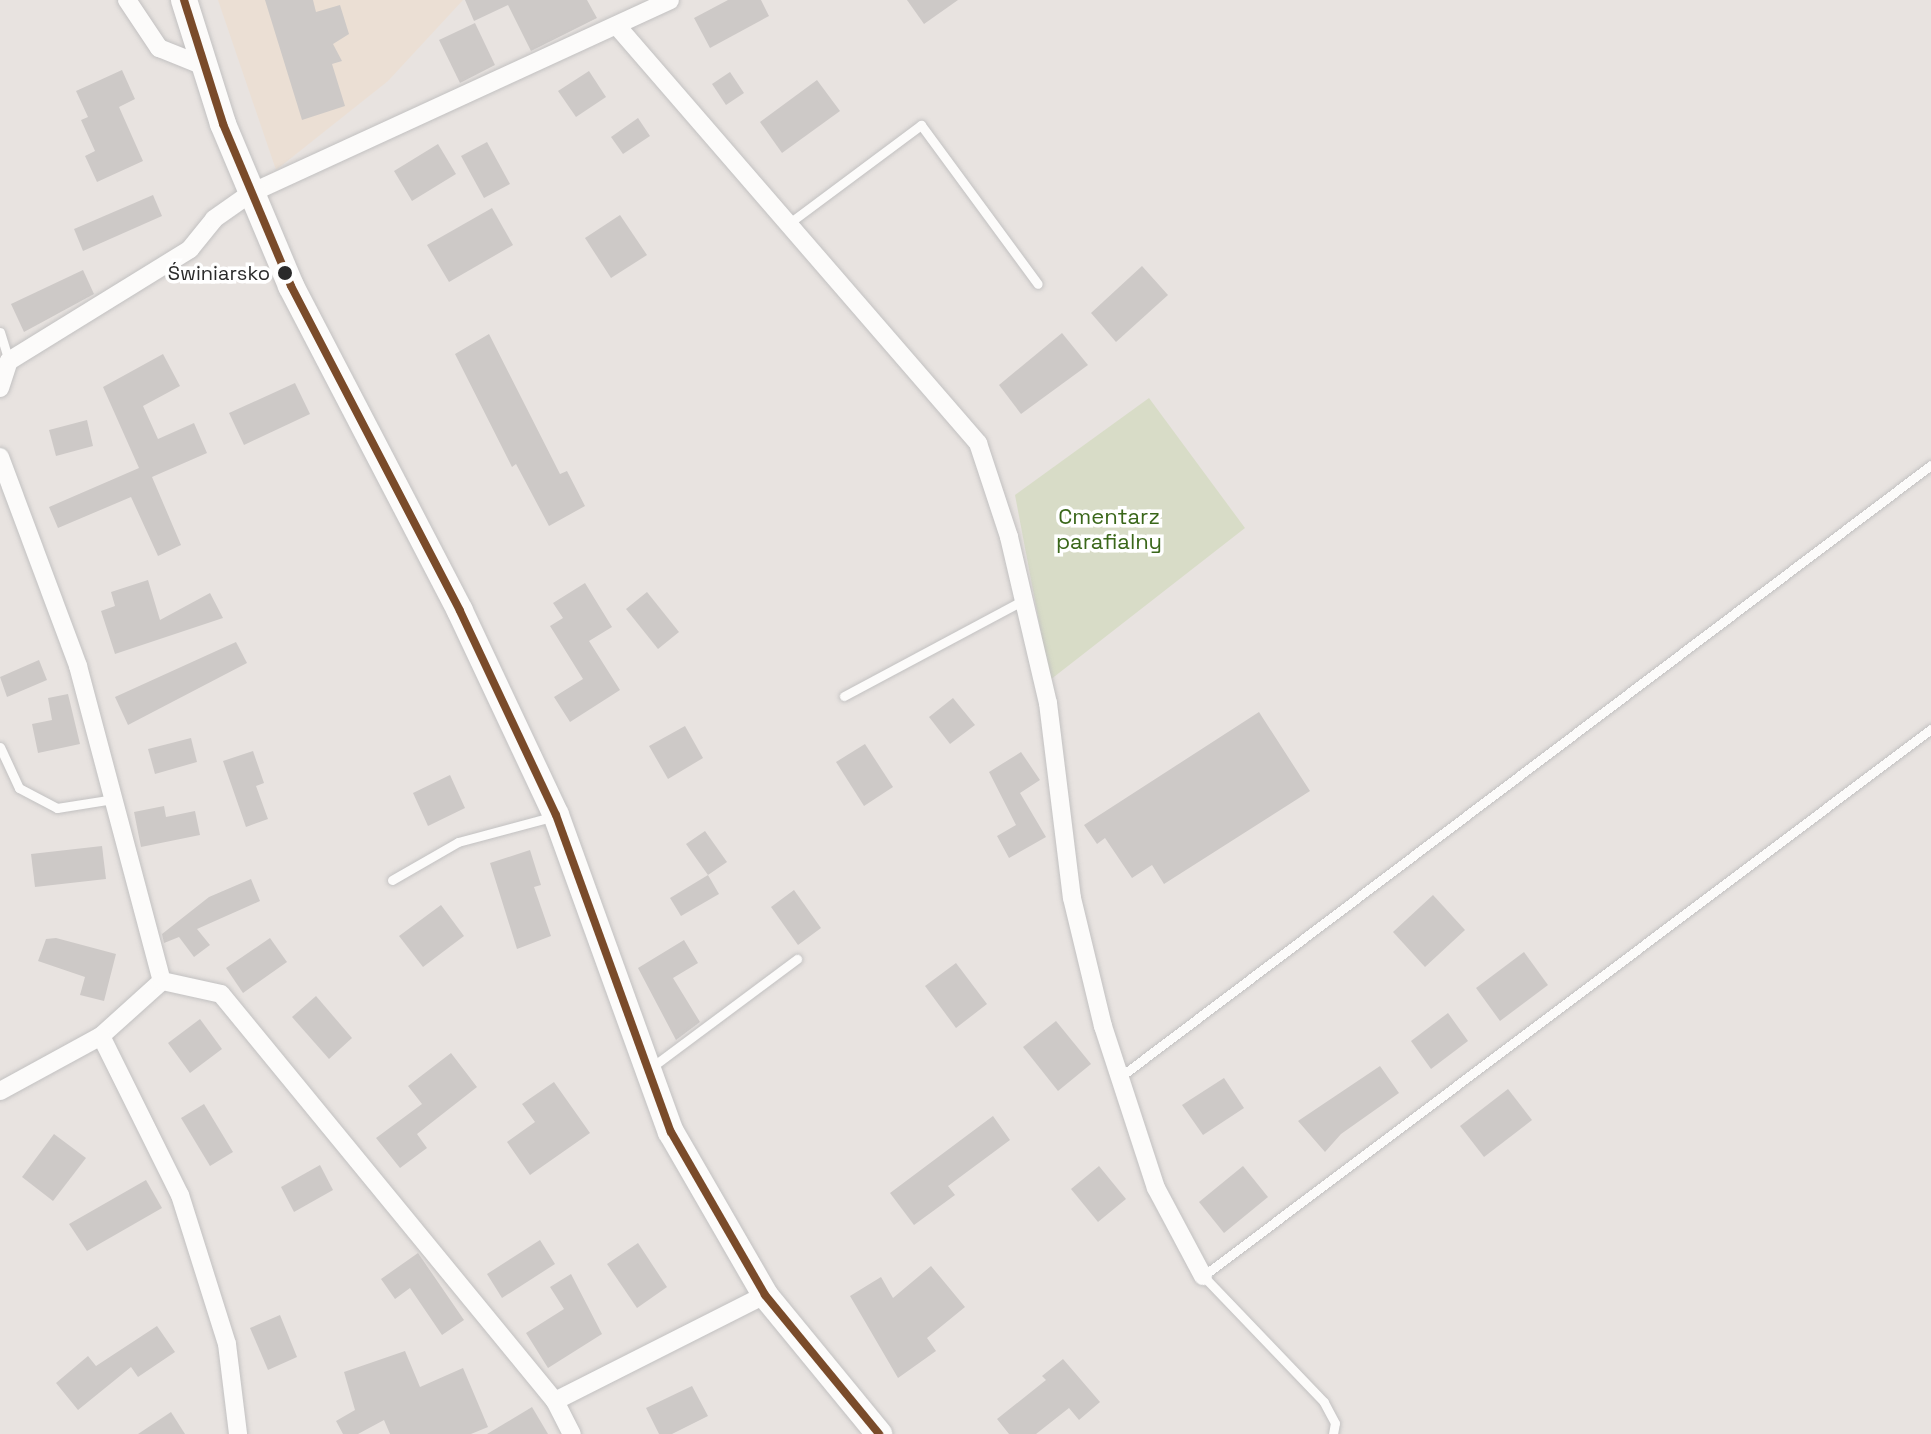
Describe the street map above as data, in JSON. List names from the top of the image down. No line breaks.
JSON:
{"parks":["Cmentarz parafialny"],"places":["Świniarsko"]}
